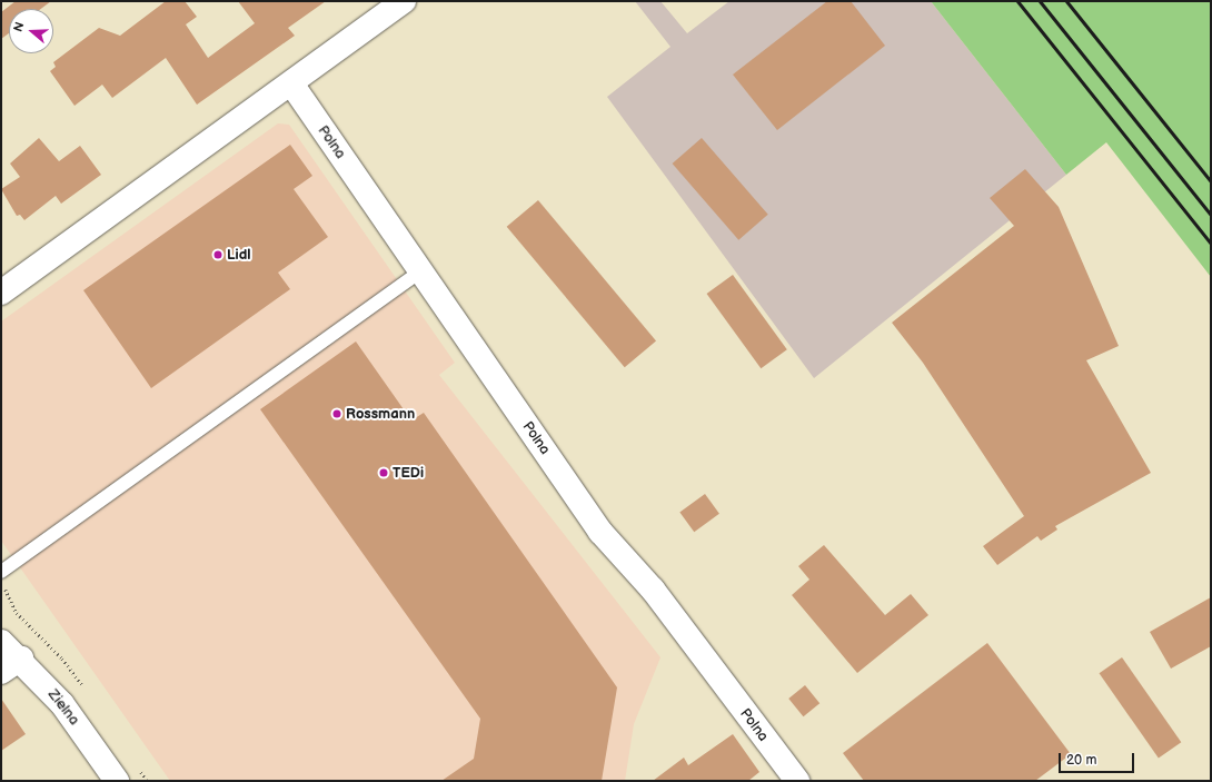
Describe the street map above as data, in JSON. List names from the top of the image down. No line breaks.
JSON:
{"streets":{"street":["Polna","Zielna"]},"places":["Lidl","Rossmann","TEDi"],"scale_bar":"20 m","north":"left"}
